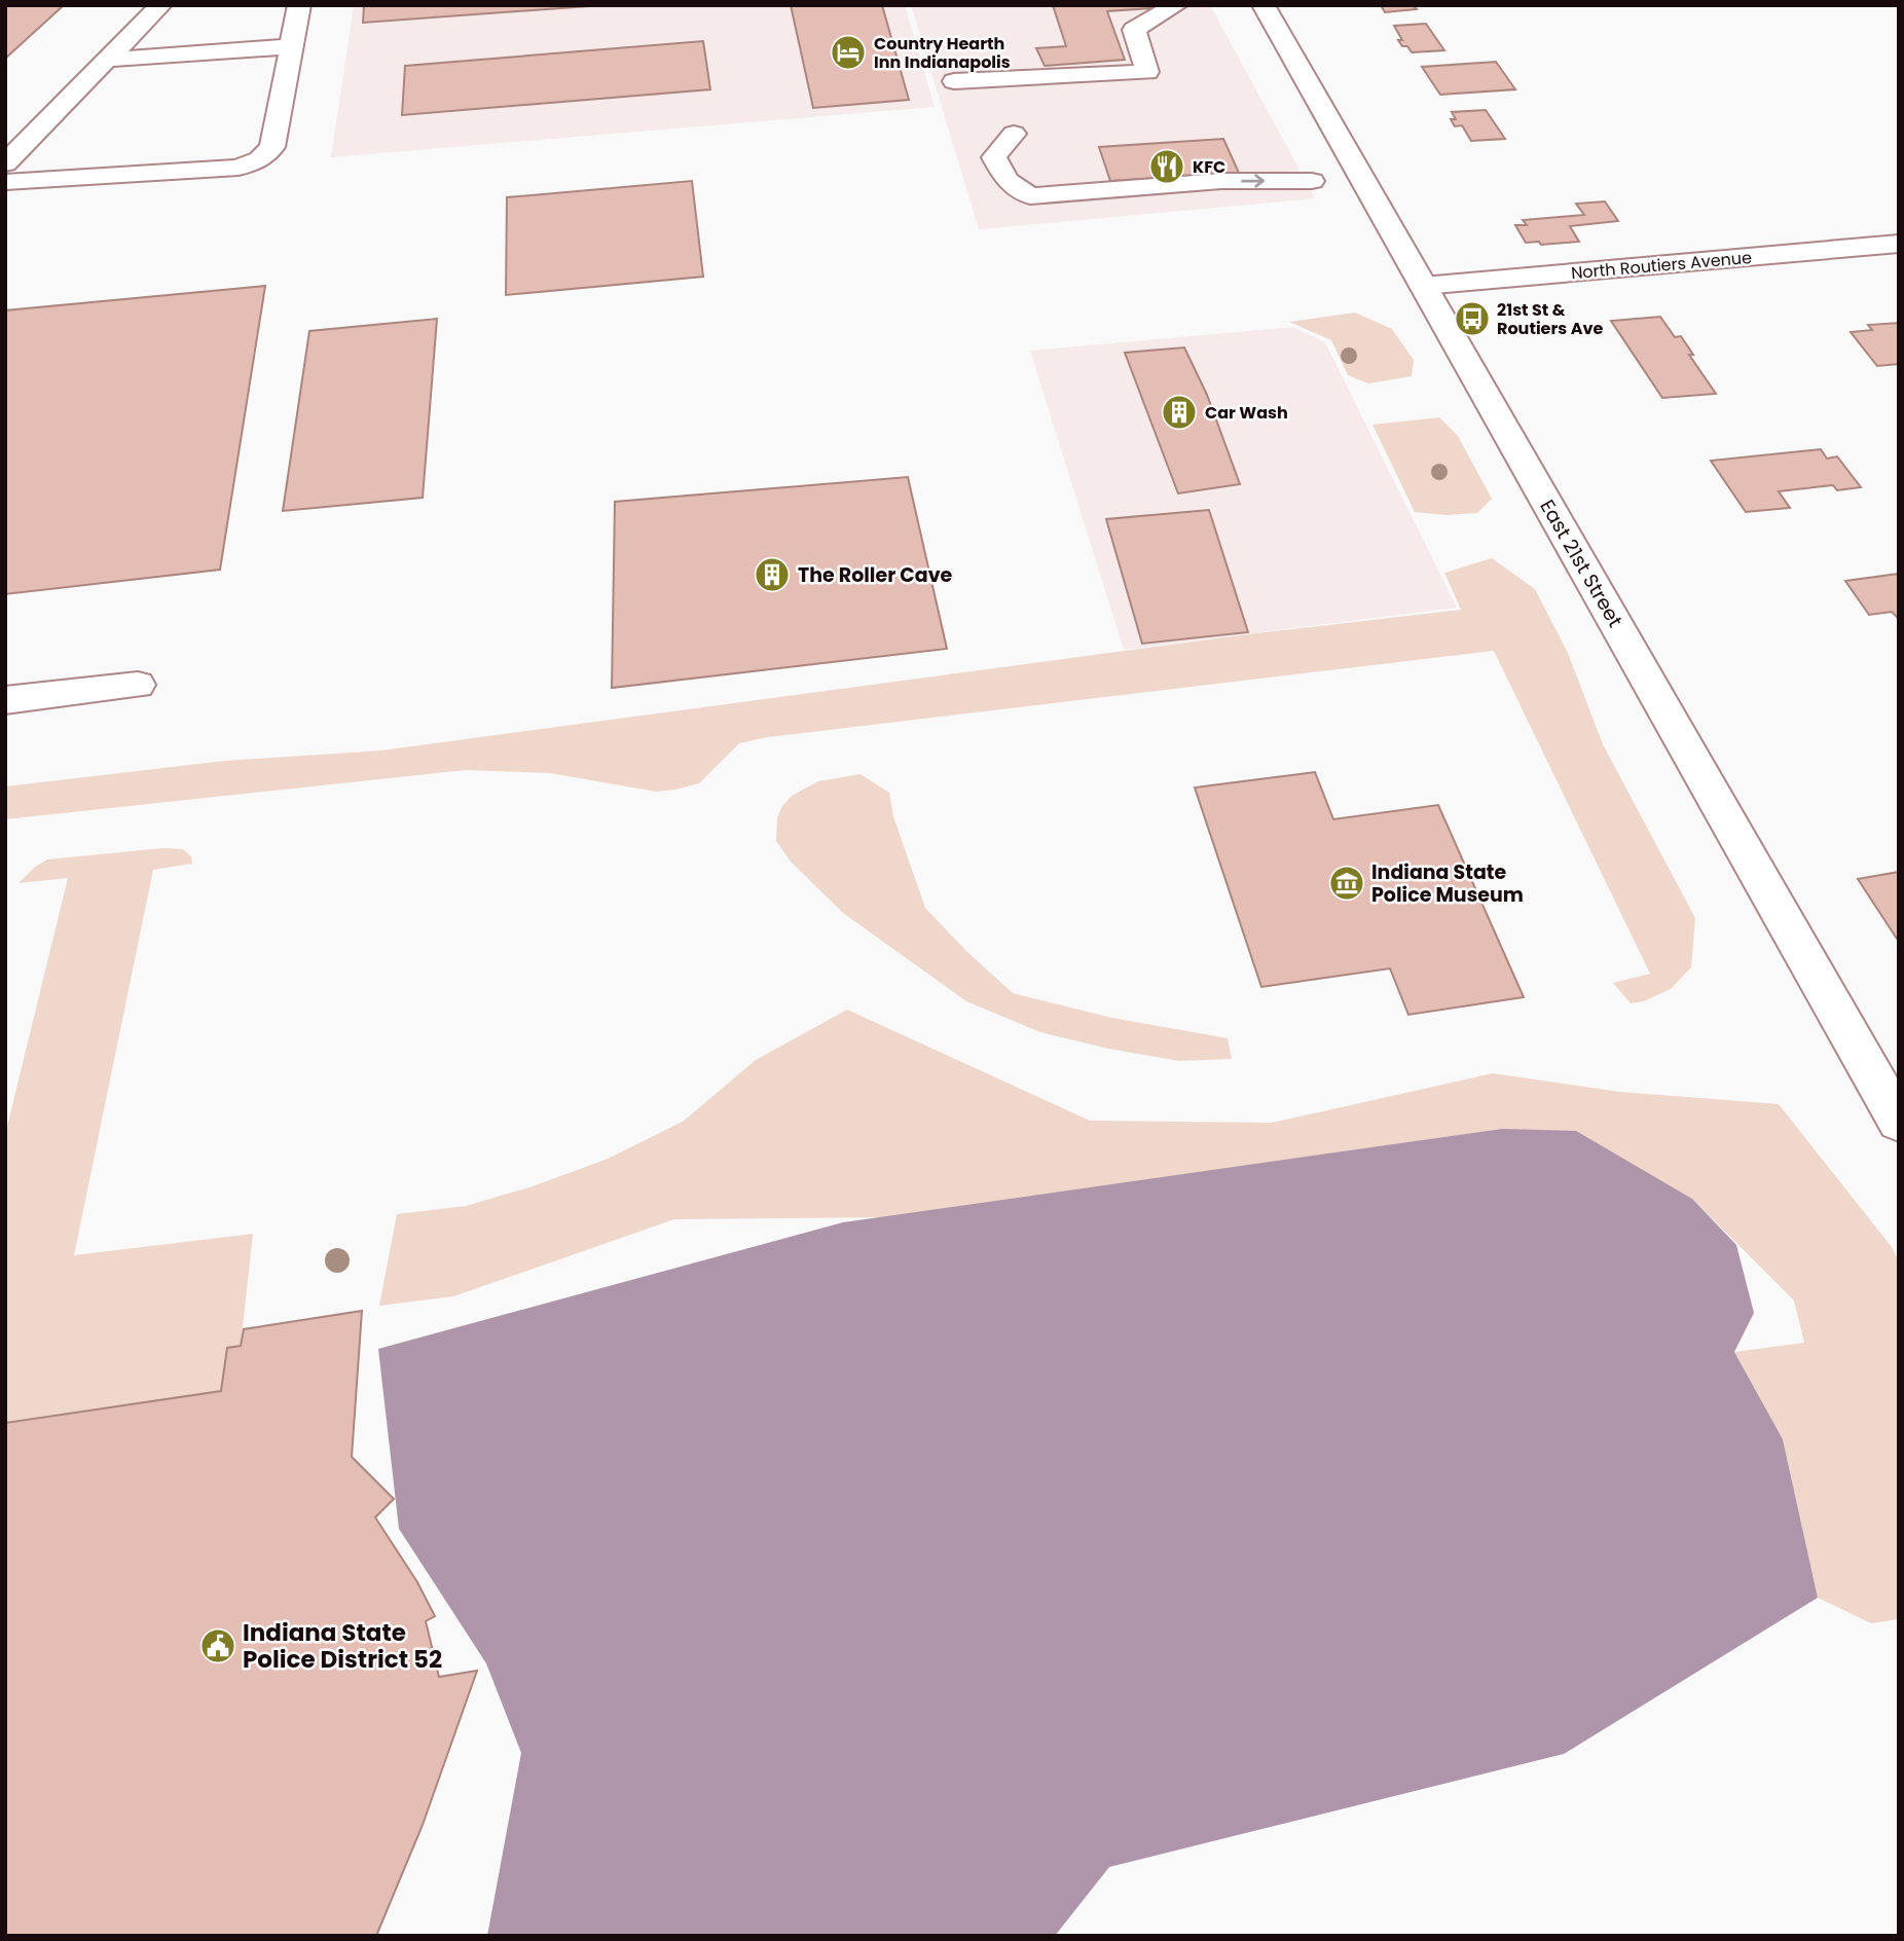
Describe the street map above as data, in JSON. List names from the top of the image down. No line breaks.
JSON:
{"streets":{"main road":["North Routiers Avenue","East 21st Street"]},"crossings":[["North Routiers Avenue","East 21st Street"]],"places":{"hotel":["Country Hearth Inn Indianapolis"],"restaurant":["KFC"],"bus stop":["21st St & Routiers Ave"],"building":["Car Wash","The Roller Cave"],"museum":["Indiana State Police Museum"],"public building":["Indiana State Police District 52"]}}
